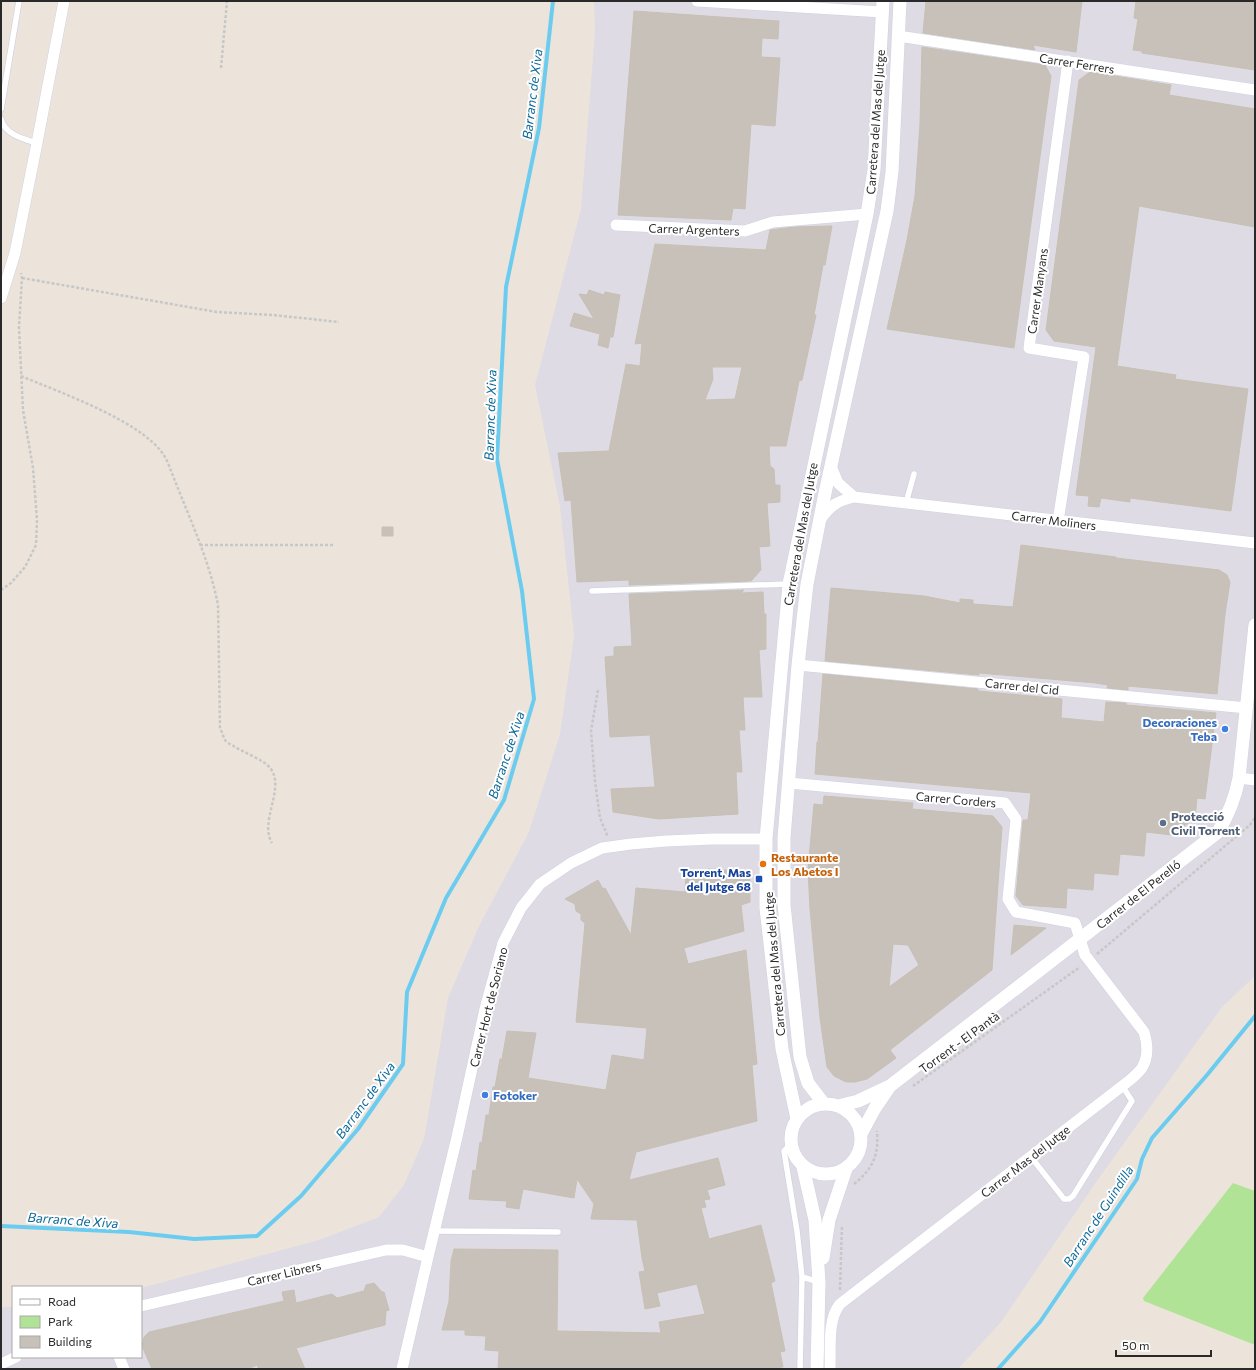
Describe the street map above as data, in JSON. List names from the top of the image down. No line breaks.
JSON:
{"streets":{"street":["Carrer Ferrers","Carretera del Mas del Jutge","Carrer Argenters","Carrer Manyans","Carrer Moliners","Carrer del Cid","Carrer Corders","Carrer de El Perelló","Carrer Hort de Soriano","Carrer Mas del Jutge","Carrer Librers"],"path":["Torrent - El Pantà"]},"crossings":[["Carrer Ferrers","Carretera del Mas del Jutge"],["Carrer Ferrers","Carrer Manyans"],["Carretera del Mas del Jutge","Carrer Argenters"],["Carretera del Mas del Jutge","Carrer Moliners"],["Carretera del Mas del Jutge","Carrer del Cid"],["Carretera del Mas del Jutge","Carrer Corders"],["Carretera del Mas del Jutge","Carrer Hort de Soriano"],["Carrer Manyans","Carrer Moliners"],["Carrer del Cid","Carrer de El Perelló"],["Carrer Corders","Carrer de El Perelló"],["Carrer Corders","Carrer Mas del Jutge"],["Carrer de El Perelló","Carrer Mas del Jutge"],["Carrer Hort de Soriano","Carrer Librers"],["Torrent - El Pantà","Carrer Mas del Jutge"]],"water":["Barranc de Xiva","Barranc de Guindilla"],"places":{"other":["Decoraciones Teba","Protecció Civil Torrent","Restaurante Los Abetos I","Fotoker"],"transit":["Torrent, Mas del Jutge 68"]},"legend":["Road","Park","Building"],"scale_bar":"50 m"}
